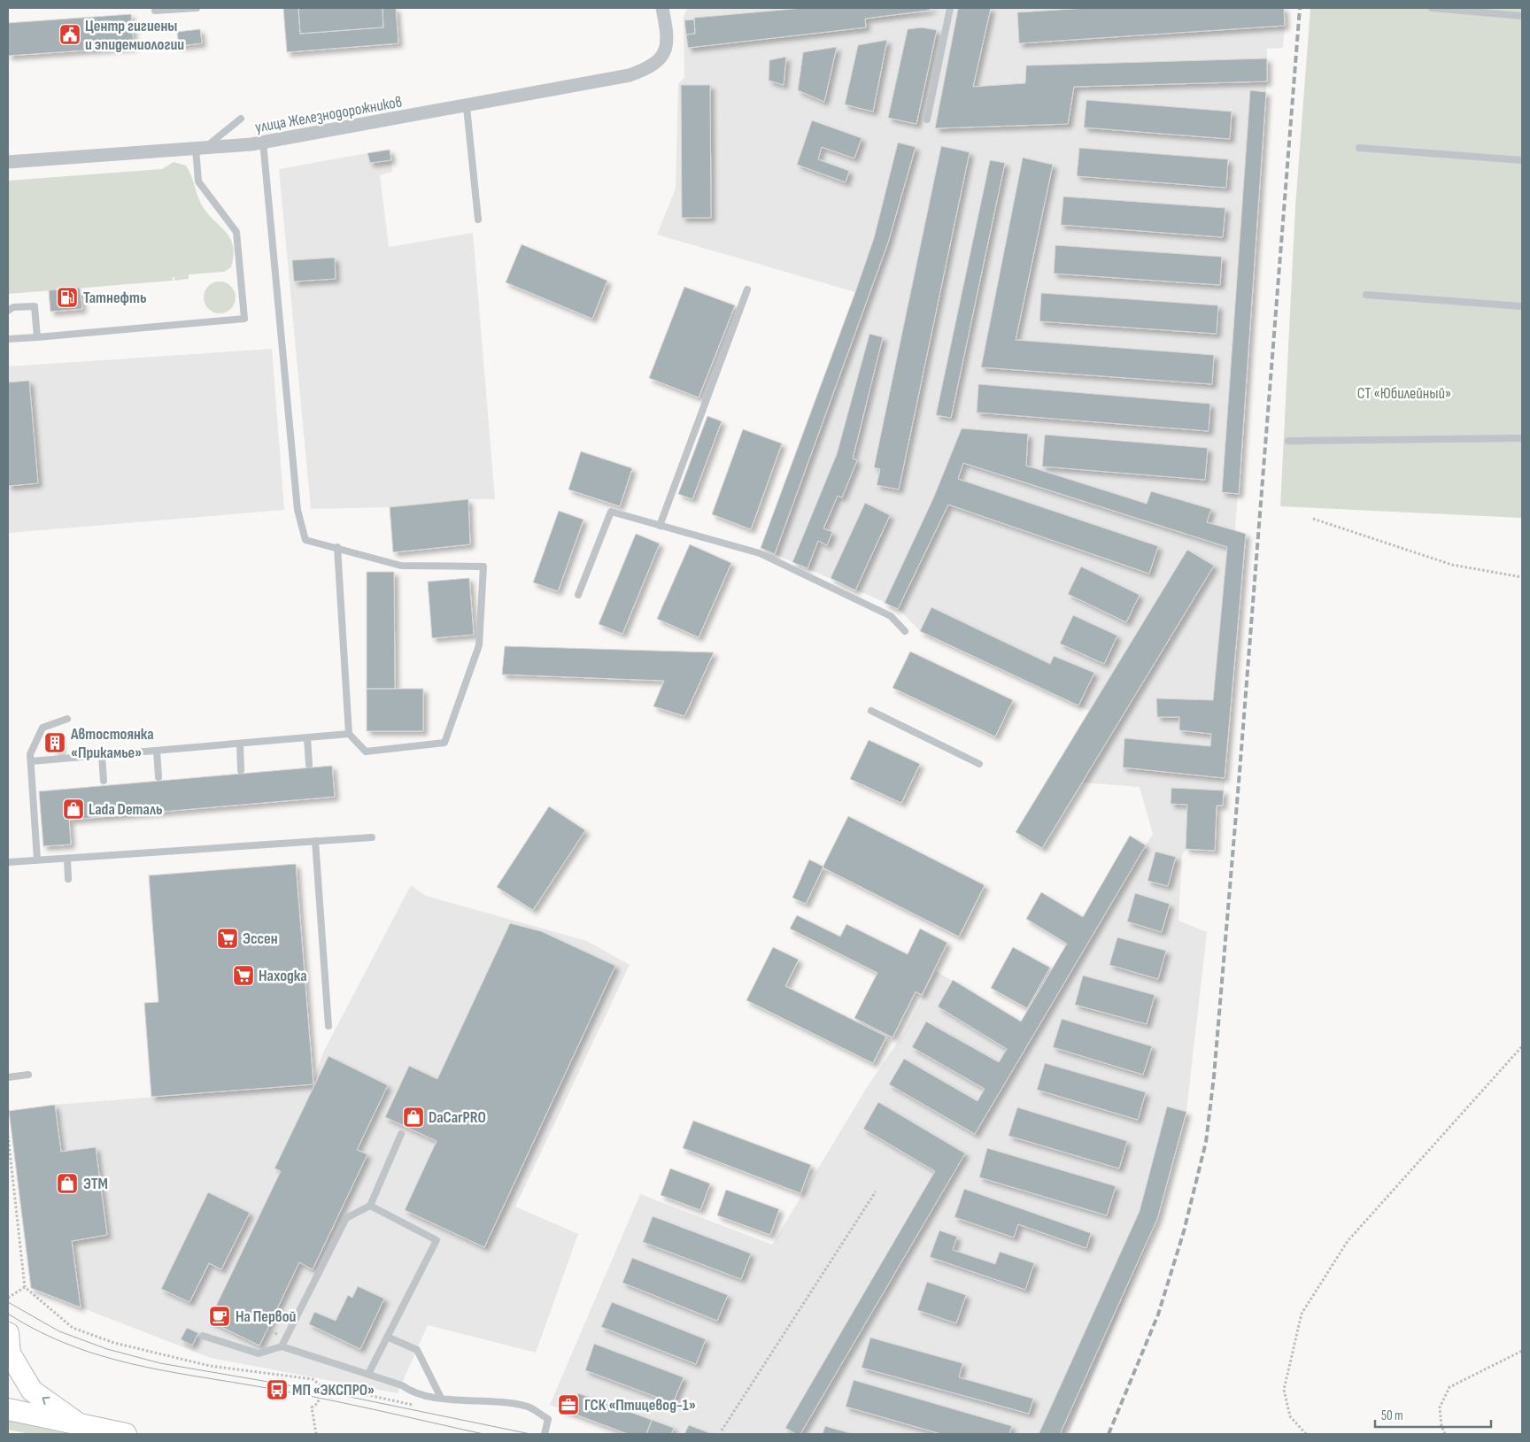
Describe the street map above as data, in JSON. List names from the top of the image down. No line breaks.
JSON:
{"streets":{"street":["улица Железнодорожников"]},"parks":["СТ «Юбилейный»"],"places":{"public building":["Центр гигиены и эпидемиологии"],"fuel station":["Татнефть"],"building":["Автостоянка «Прикамье»"],"shop":["Lada Dеталь","DaCarPRO","ЭТМ"],"supermarket":["Эссен","Находка"],"cafe":["На Первой"],"bus stop":["МП «ЭКСПРО»"],"office":["ГСК «Птицевод-1»"]},"scale_bar":"50 m"}
